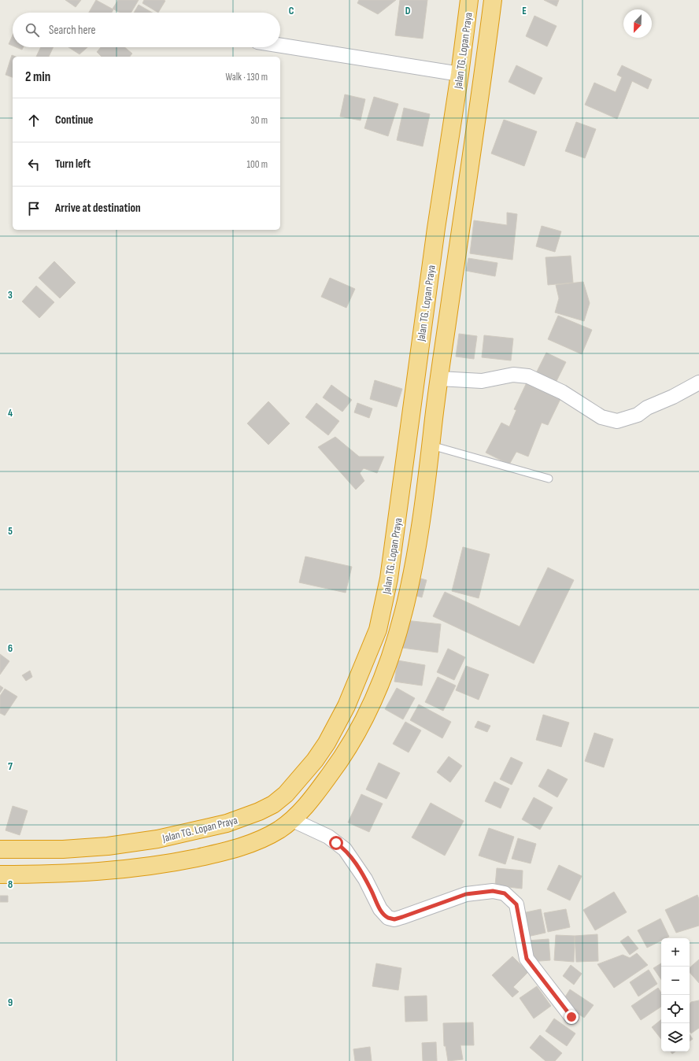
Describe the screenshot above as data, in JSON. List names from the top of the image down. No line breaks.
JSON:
{"streets":{"highway":["Jalan TG. Lopan Praya"]},"north":"bottom left","page":{"search":"Search here","heading":["2 min","Walk · 130 m"],"list":[["Continue","30 m"],["Turn left","100 m"],"Arrive at destination"],"map_buttons":["+","−"]},"grid":{"columns":["C","D","E"],"rows":["3","4","5","6","7","8","9"]}}
